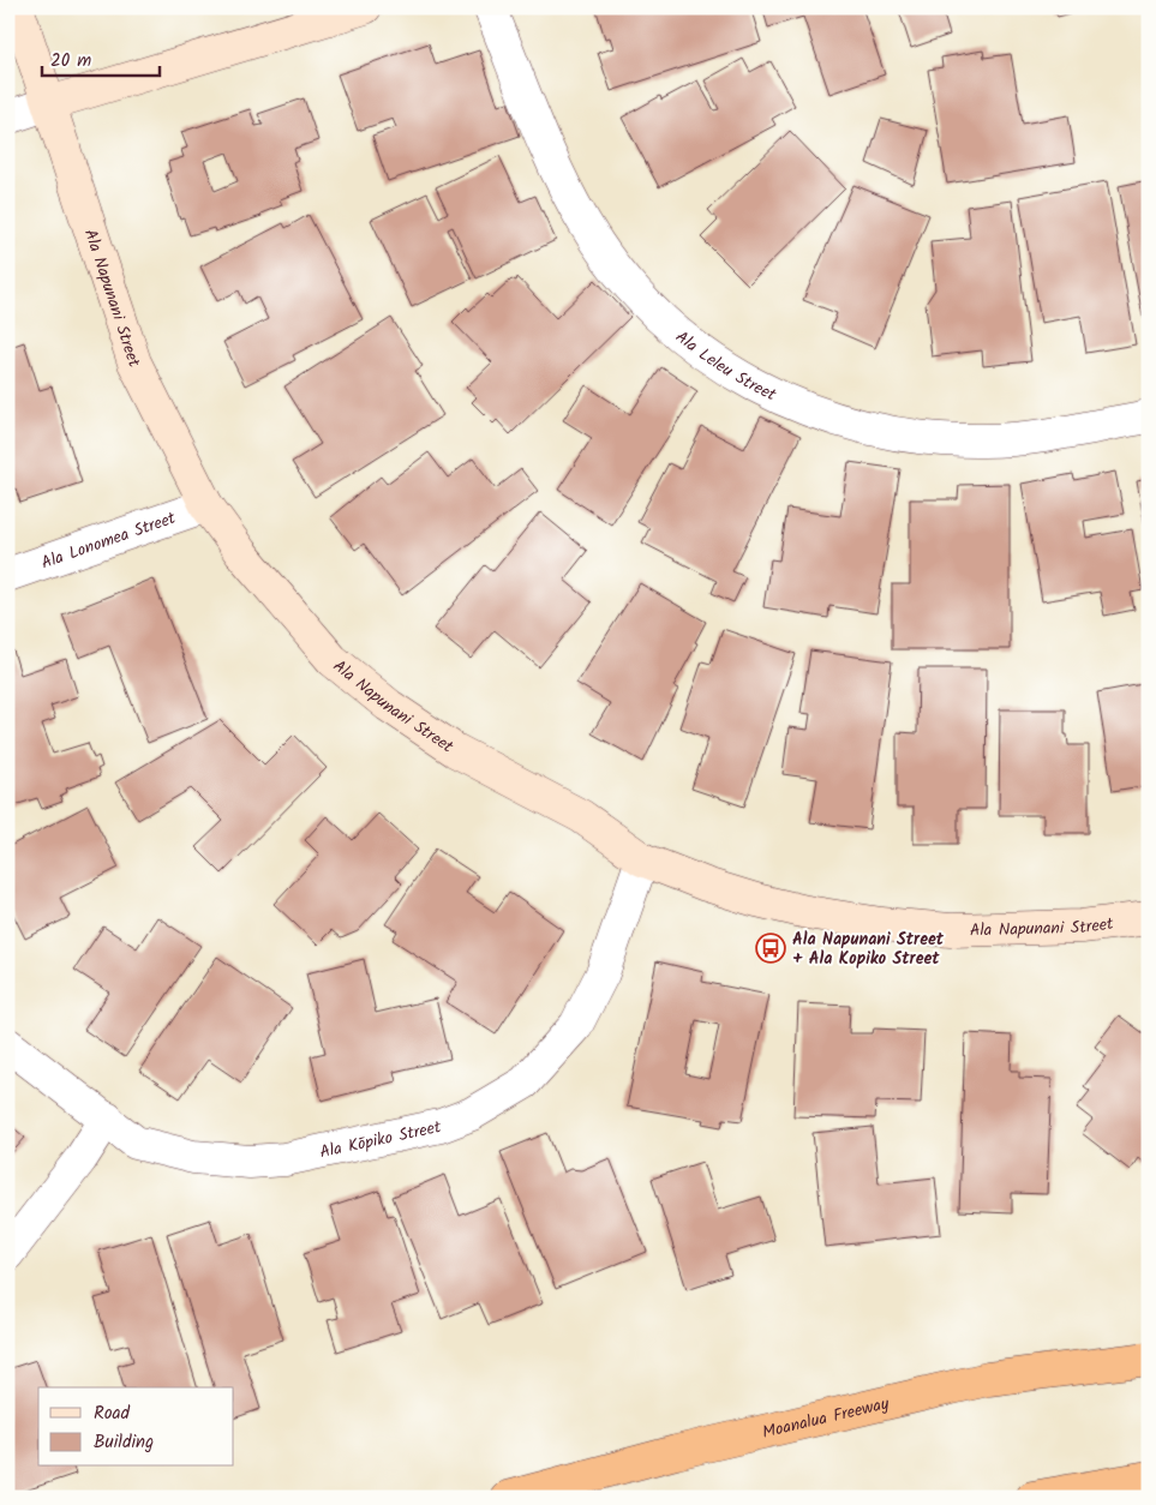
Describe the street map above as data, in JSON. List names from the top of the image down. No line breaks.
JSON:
{"streets":{"highway":["Moanalua Freeway"],"street":["Ala Napunani Street","Ala Leleu Street","Ala Lonomea Street","Ala Kōpiko Street"]},"crossings":[["Ala Napunani Street","Ala Lonomea Street"],["Ala Napunani Street","Ala Kōpiko Street"]],"places":{"bus stop":["Ala Napunani Street + Ala Kopiko Street"]},"legend":["Road","Building"],"scale_bar":"20 m"}
